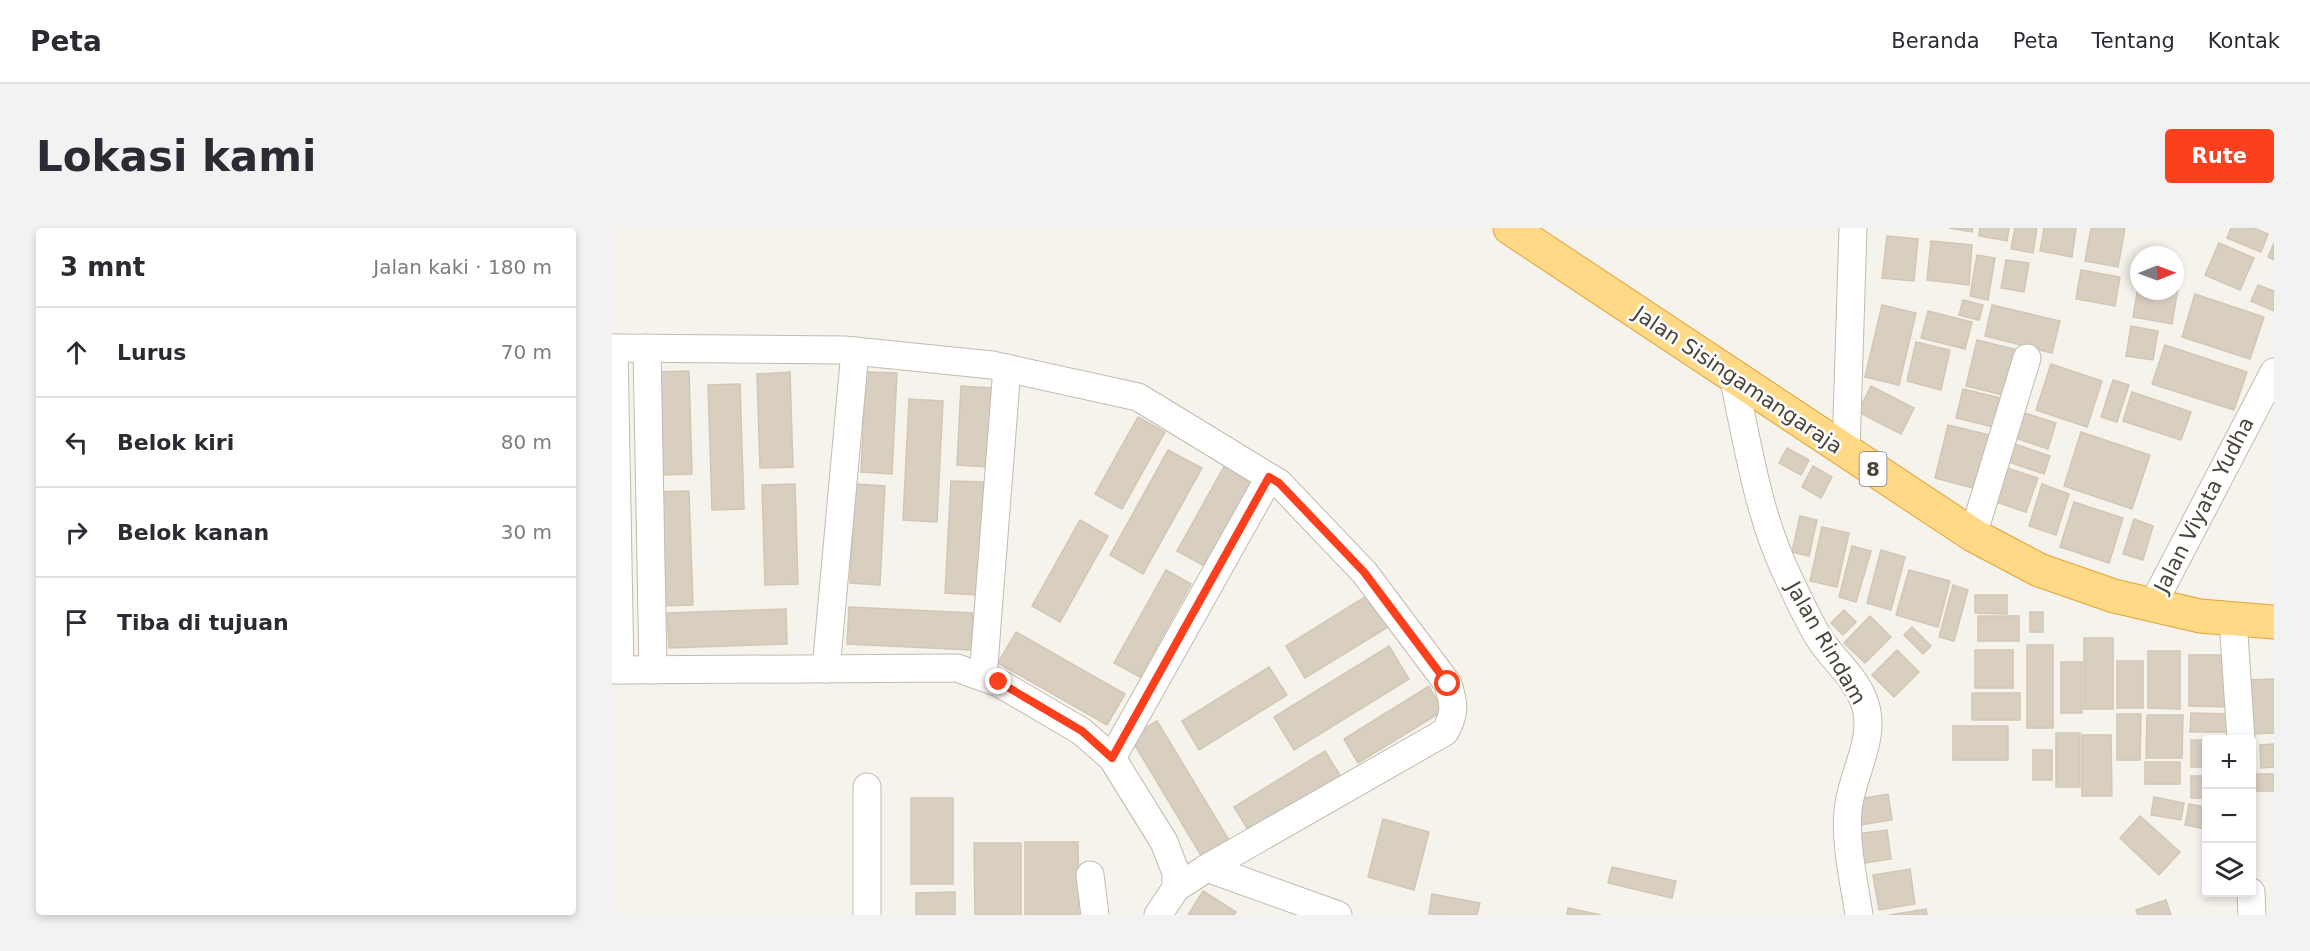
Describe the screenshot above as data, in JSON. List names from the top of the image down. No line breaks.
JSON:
{"streets":{"highway":["Jalan Sisingamangaraja","8"],"street":["Jalan Viyata Yudha","Jalan Rindam"]},"crossings":[["Jalan Sisingamangaraja","Jalan Viyata Yudha"],["Jalan Sisingamangaraja","Jalan Rindam"]],"north":"right","page":{"header":"Peta","nav":["Beranda","Peta","Tentang","Kontak"],"buttons":"Rute","title":"Lokasi kami","heading":["3 mnt","Jalan kaki · 180 m"],"list":[["Lurus","70 m"],["Belok kiri","80 m"],["Belok kanan","30 m"],"Tiba di tujuan"],"map_buttons":["+","−"]}}
